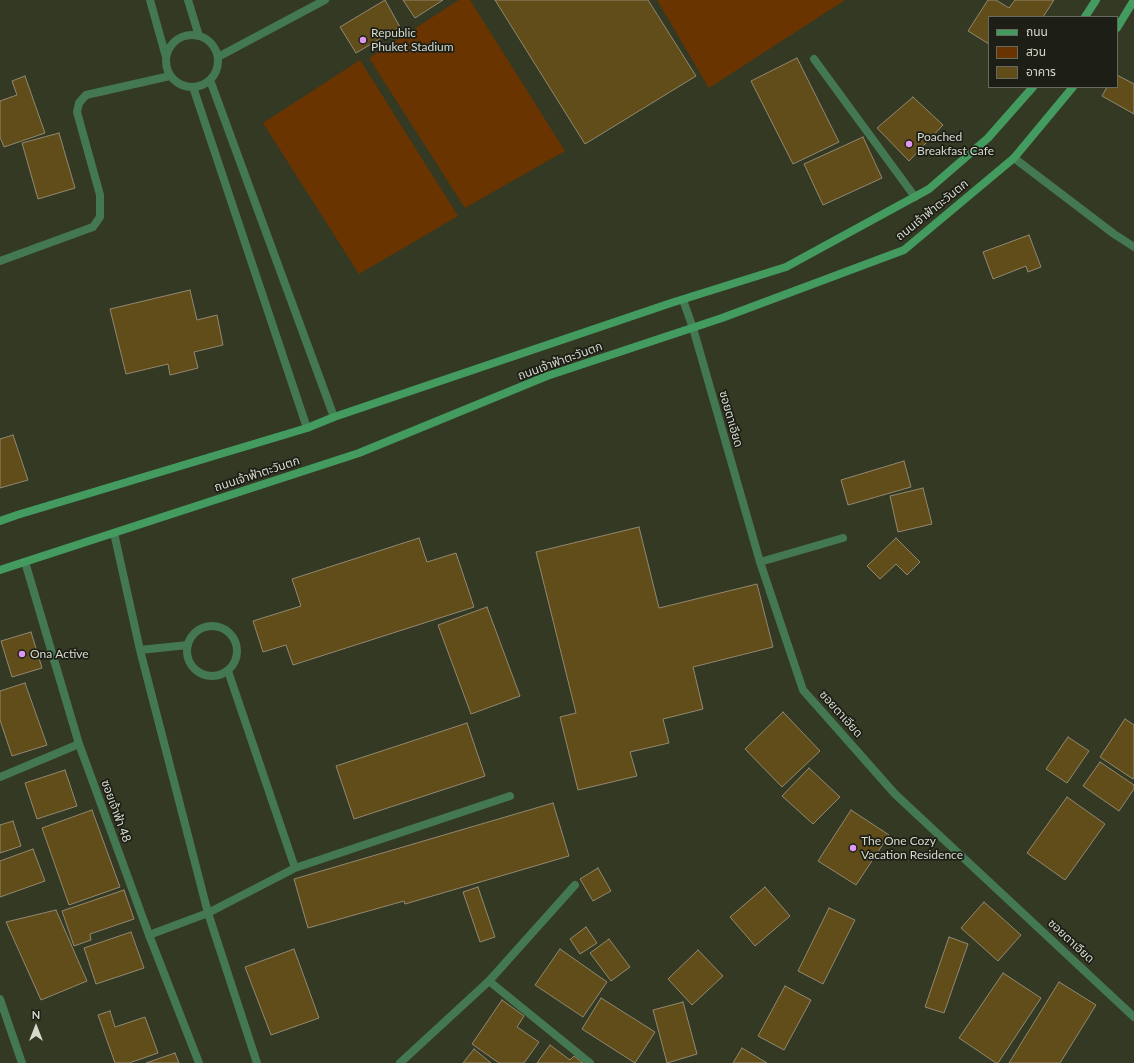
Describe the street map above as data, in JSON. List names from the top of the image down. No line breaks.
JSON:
{"streets":{"main road":["ถนนเจ้าฟ้าตะวันตก"],"street":["ซอยตาเอียด","ซอยเจ้าฟ้า 48"]},"crossings":[["ถนนเจ้าฟ้าตะวันตก","ซอยตาเอียด"],["ถนนเจ้าฟ้าตะวันตก","ซอยเจ้าฟ้า 48"]],"places":["Republic Phuket Stadium","Poached Breakfast Cafe","Ona Active","The One Cozy Vacation Residence"],"legend":["ถนน","สวน","อาคาร"],"north":"top"}
